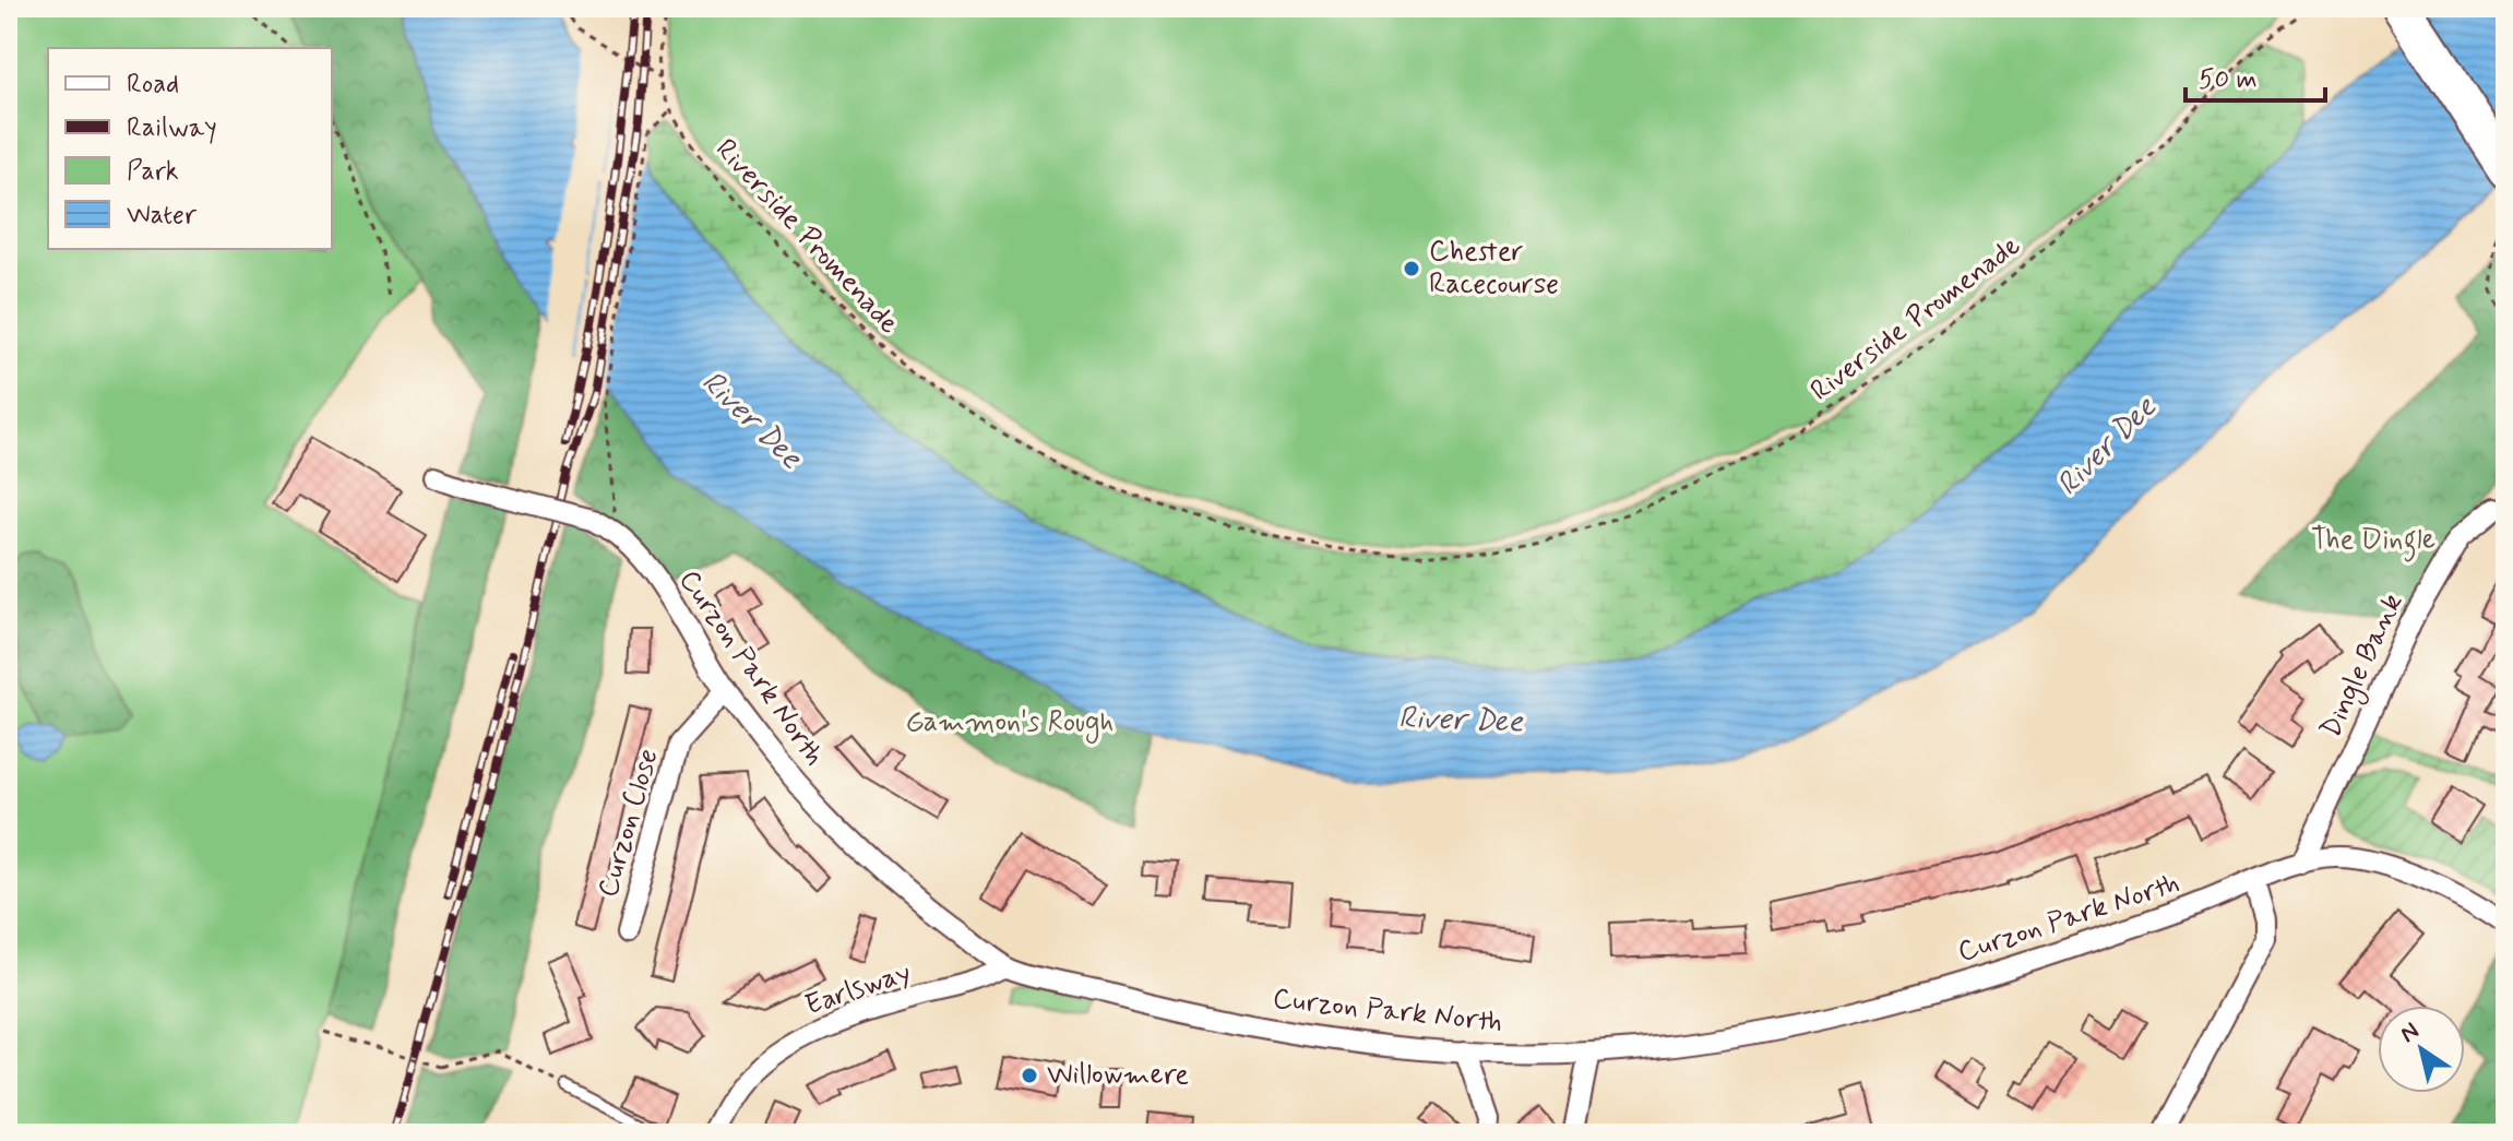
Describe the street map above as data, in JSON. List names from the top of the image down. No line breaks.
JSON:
{"streets":{"street":["Dingle Bank","Curzon Park North","Curzon Close","Earlsway"],"path":["Riverside Promenade"]},"crossings":[["Dingle Bank","Curzon Park North"],["Curzon Park North","Curzon Close"],["Curzon Park North","Earlsway"]],"water":["River Dee"],"parks":["The Dingle","Gammon's Rough"],"places":["Chester Racecourse","Willowmere"],"legend":["Road","Railway","Park","Water"],"scale_bar":"50 m","north":"top left"}
